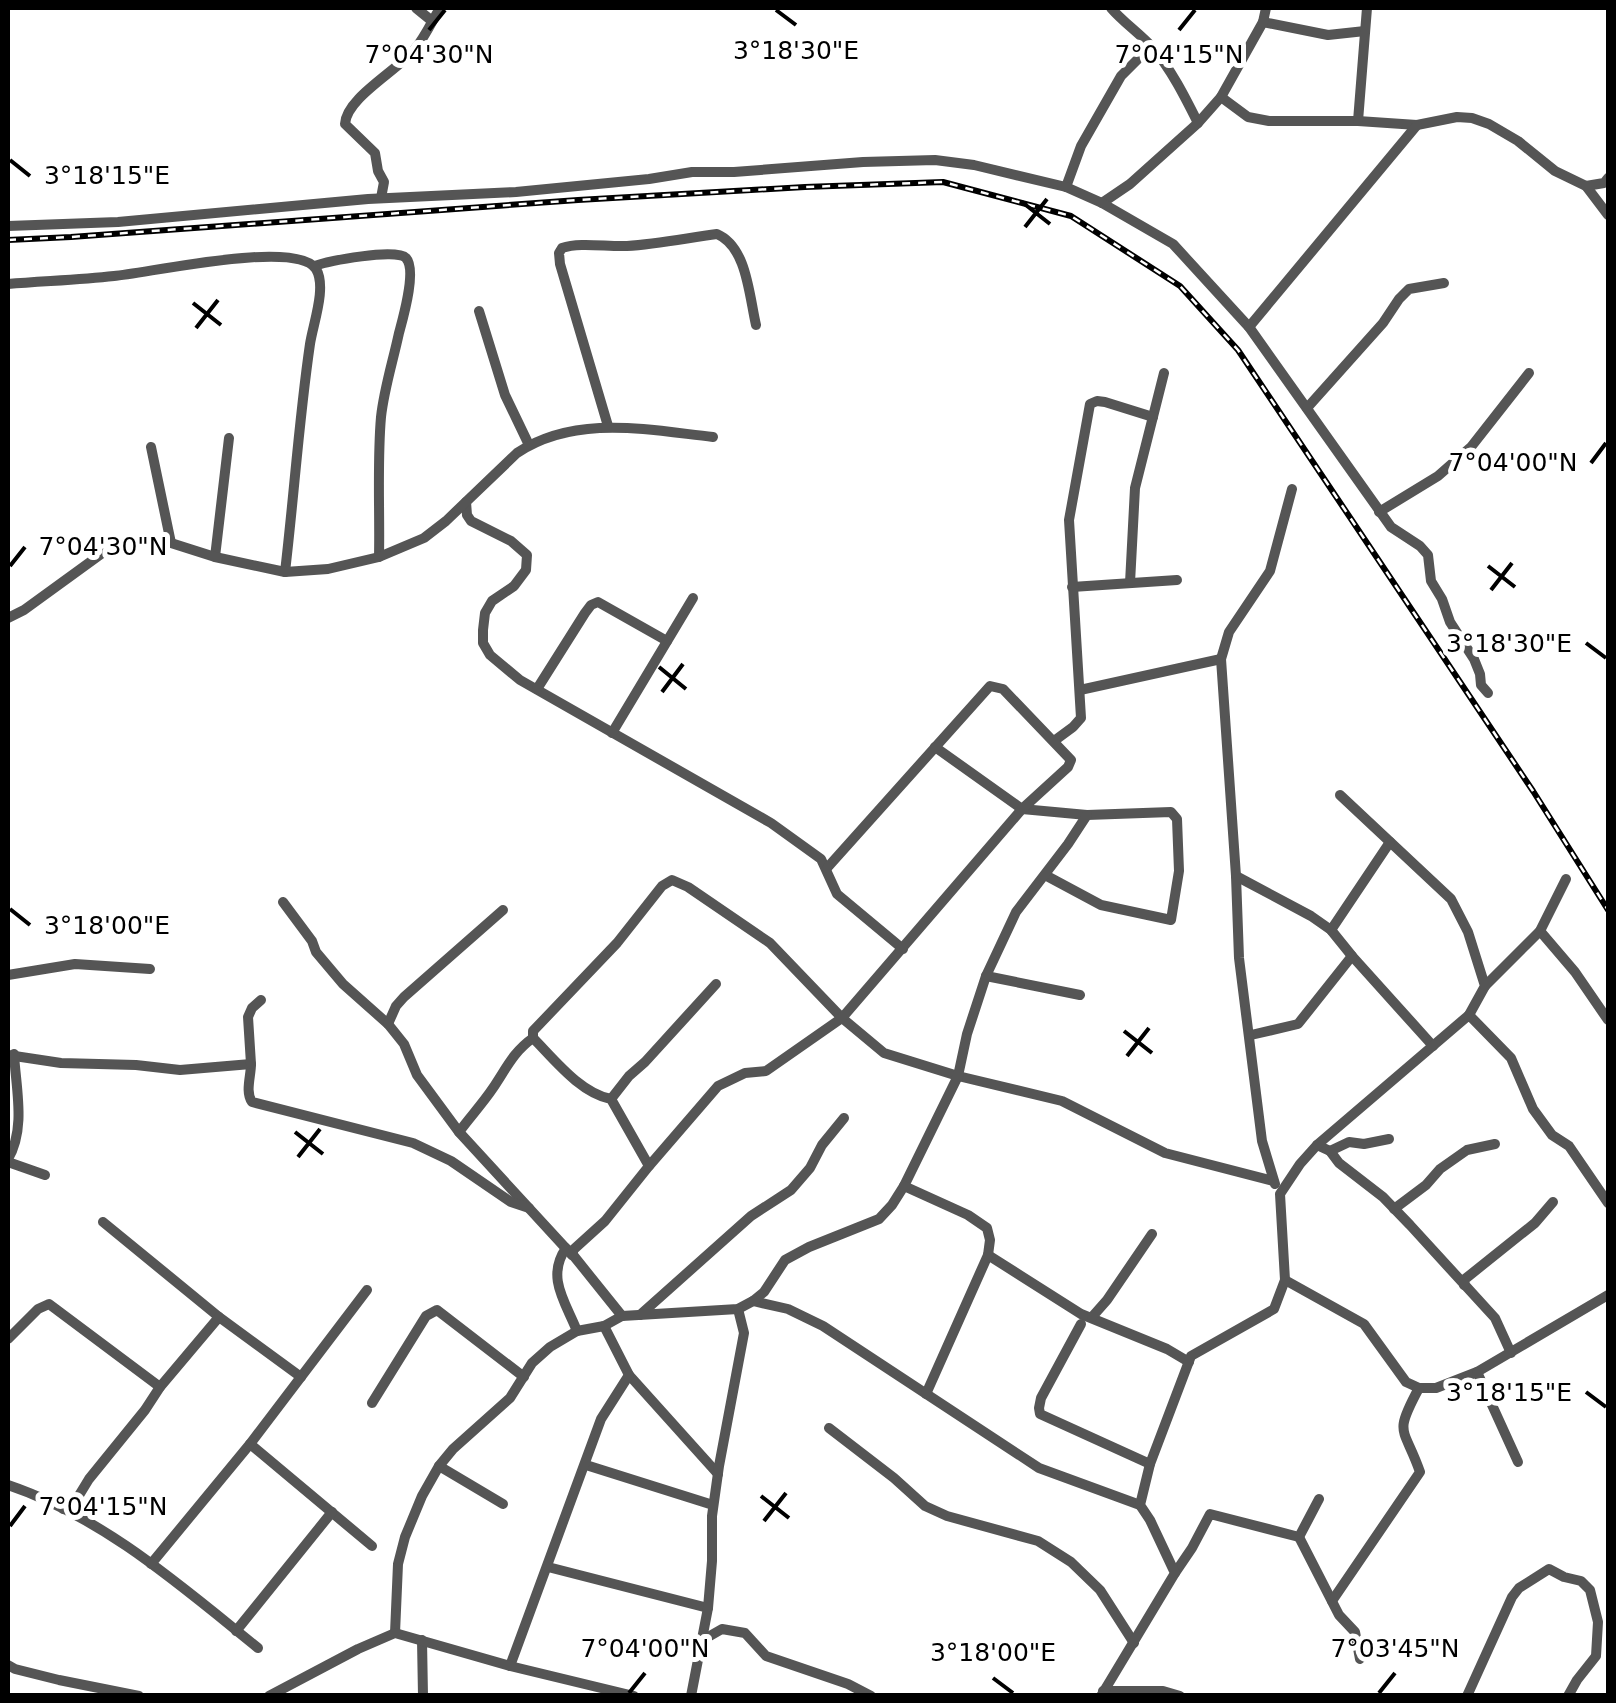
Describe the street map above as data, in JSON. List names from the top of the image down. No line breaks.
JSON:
{"coordinates":["3°18'30\"E","7°04'30\"N","7°04'15\"N","3°18'15\"E","7°04'00\"N","3°18'00\"E","7°03'45\"N"]}
